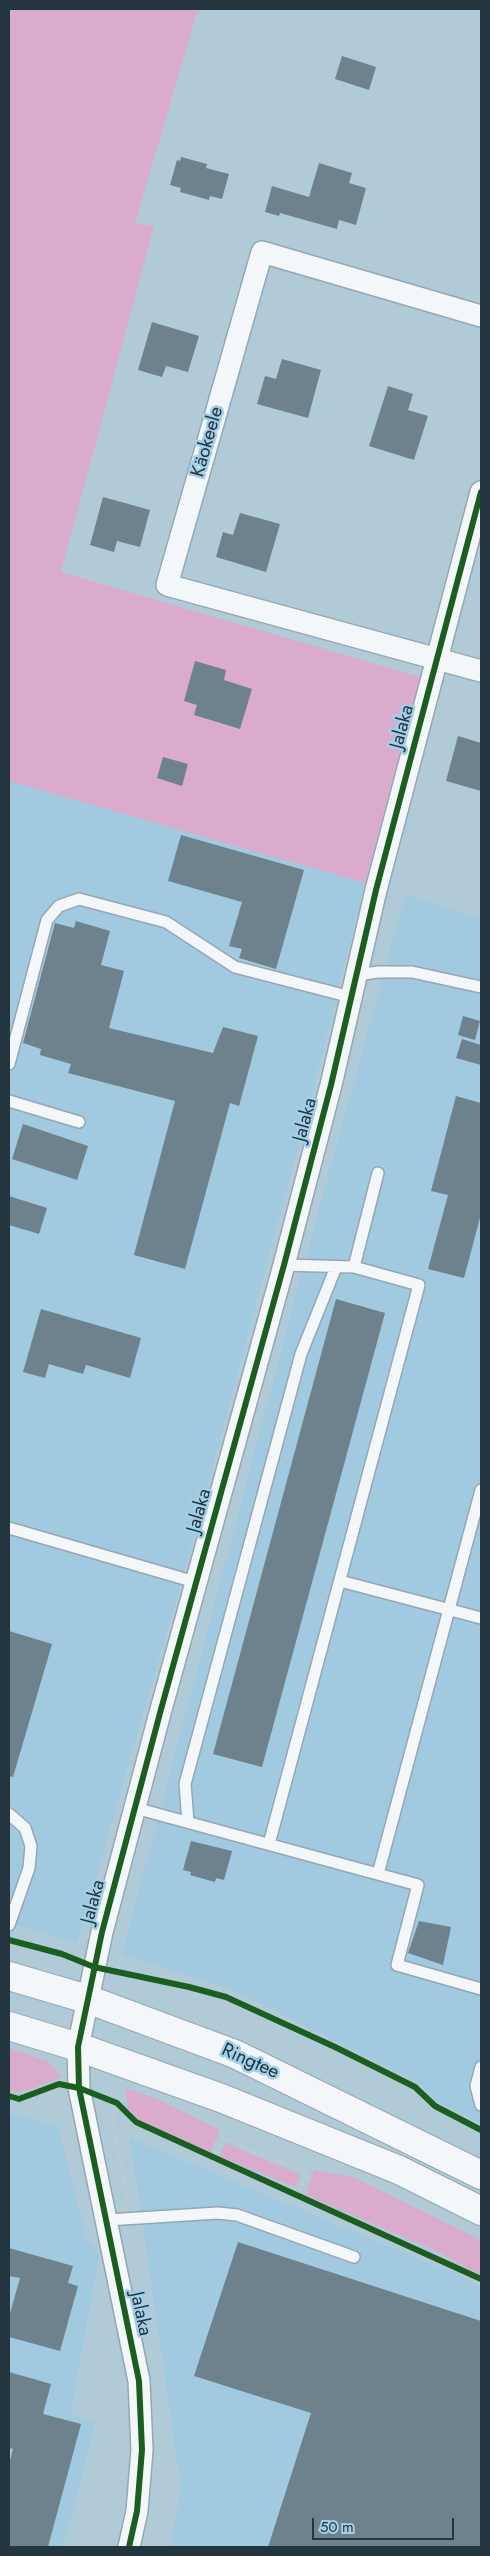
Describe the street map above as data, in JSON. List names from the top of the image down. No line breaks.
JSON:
{"streets":{"main road":["Ringtee"],"street":["Käokeele","Jalaka"]},"crossings":[["Käokeele","Jalaka"],["Jalaka","Ringtee"]],"scale_bar":"50 m"}
